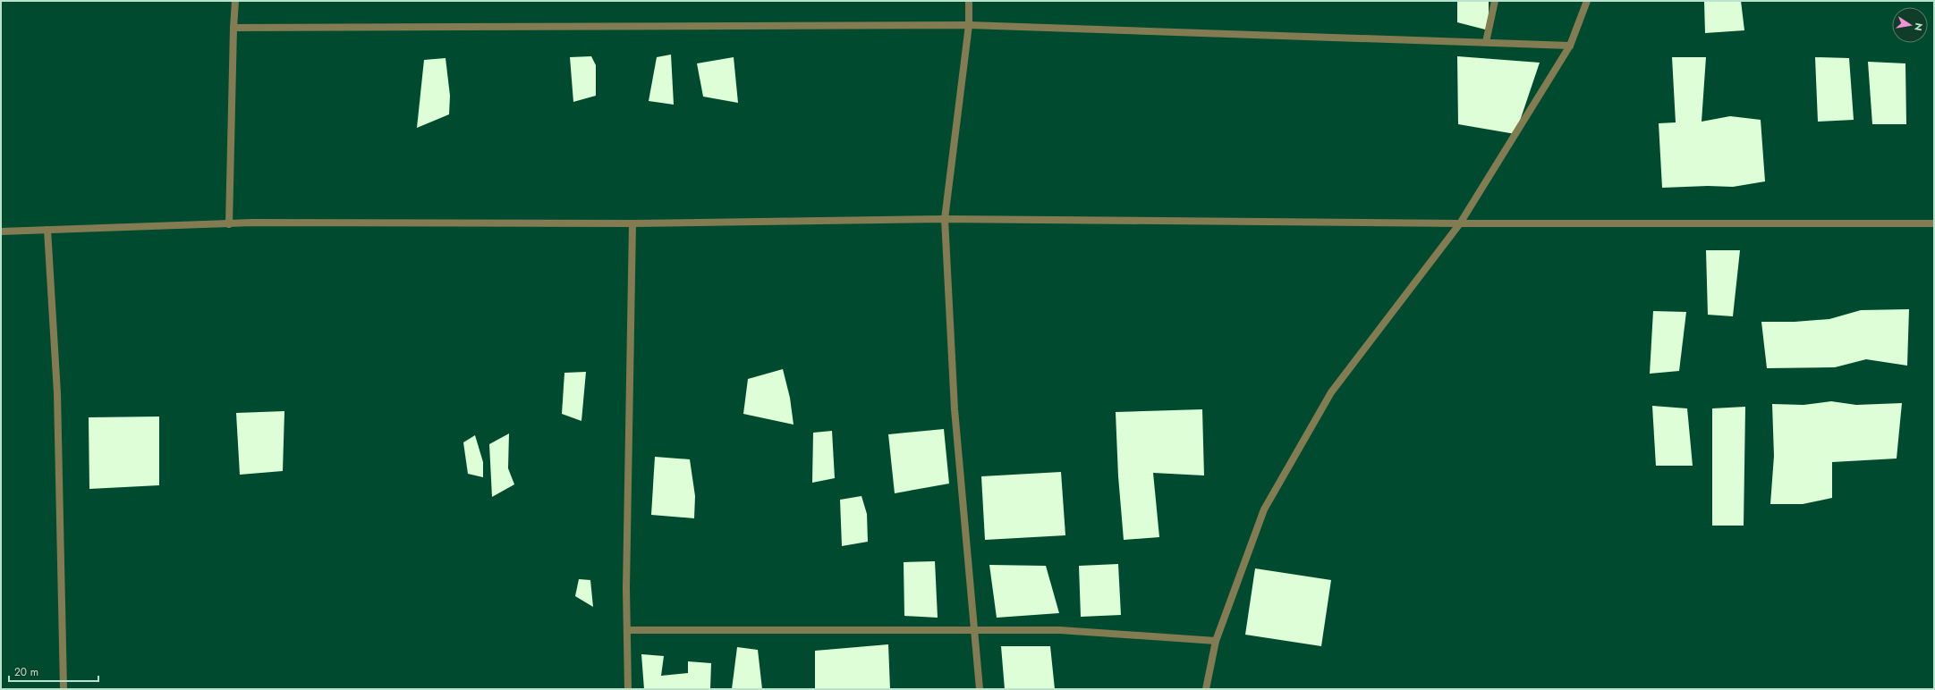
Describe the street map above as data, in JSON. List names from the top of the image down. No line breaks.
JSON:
{"scale_bar":"20 m","north":"right"}
